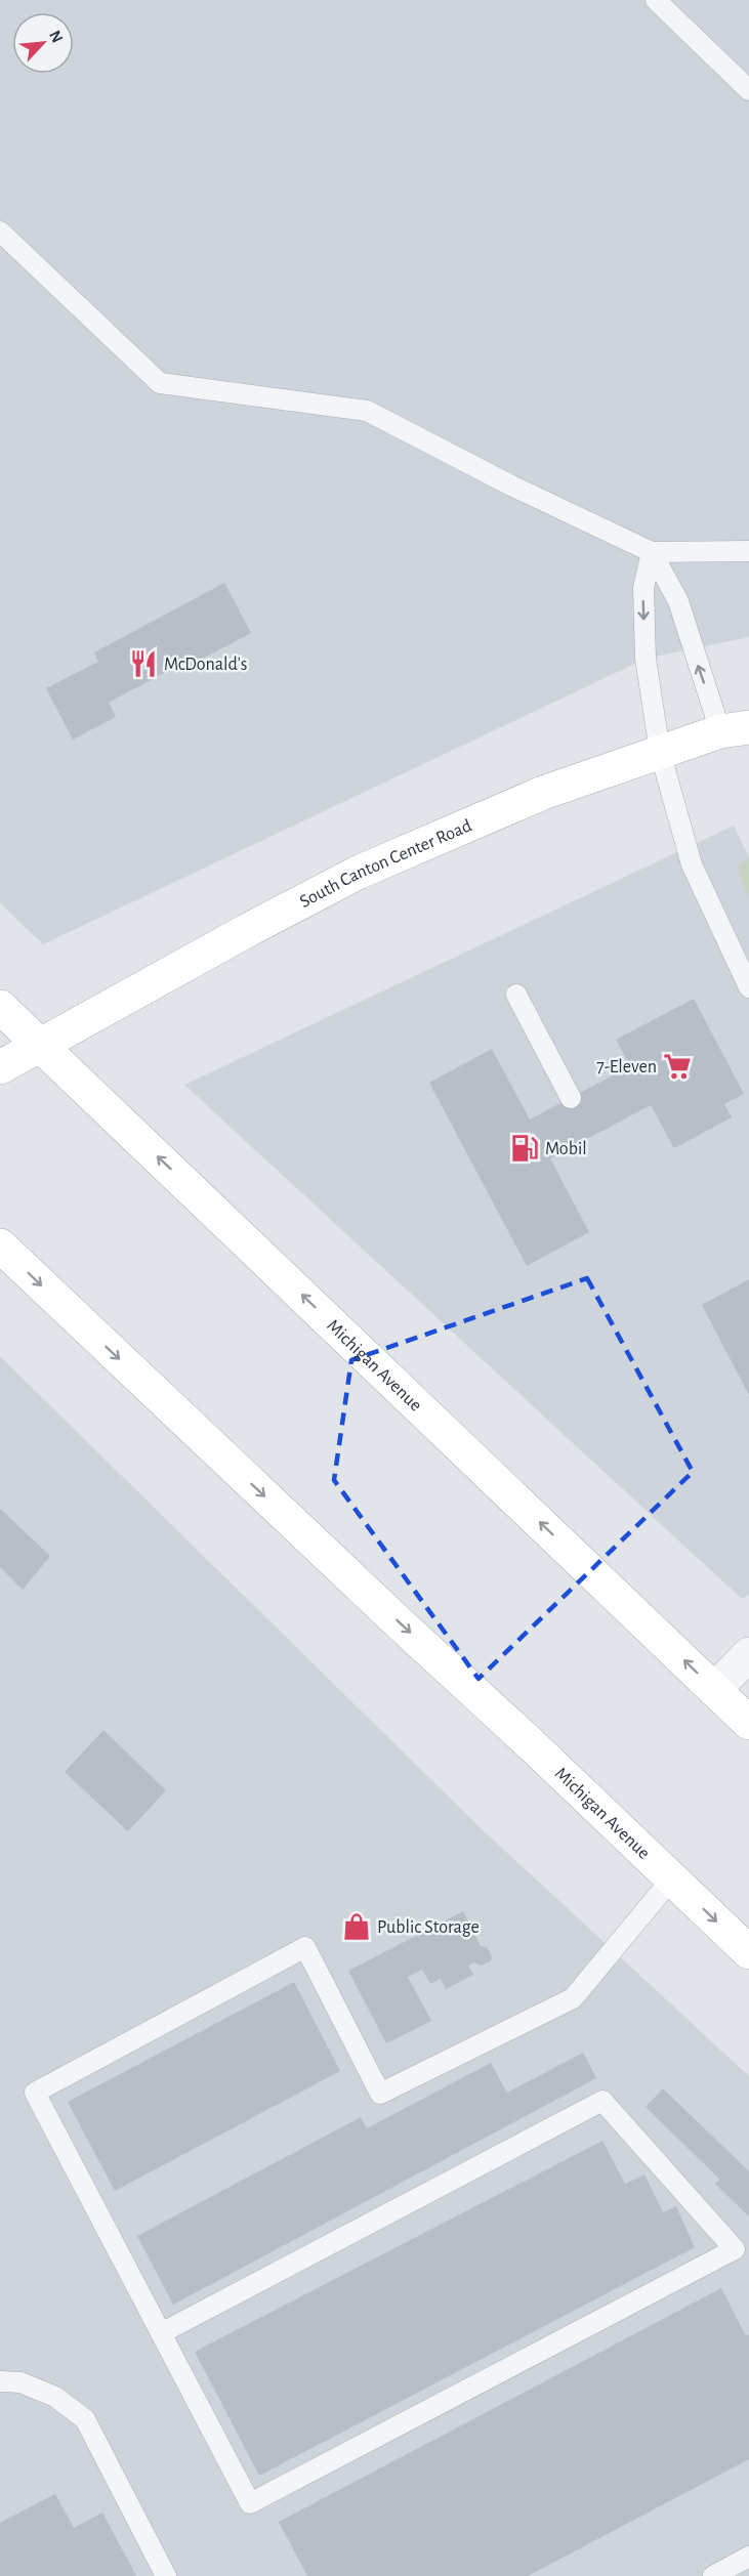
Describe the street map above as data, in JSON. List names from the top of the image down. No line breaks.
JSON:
{"streets":{"main road":["South Canton Center Road","Michigan Avenue"]},"crossings":[["South Canton Center Road","Michigan Avenue"]],"places":{"restaurant":["McDonald's"],"supermarket":["7-Eleven"],"fuel station":["Mobil"],"shop":["Public Storage"]},"north":"top right"}
